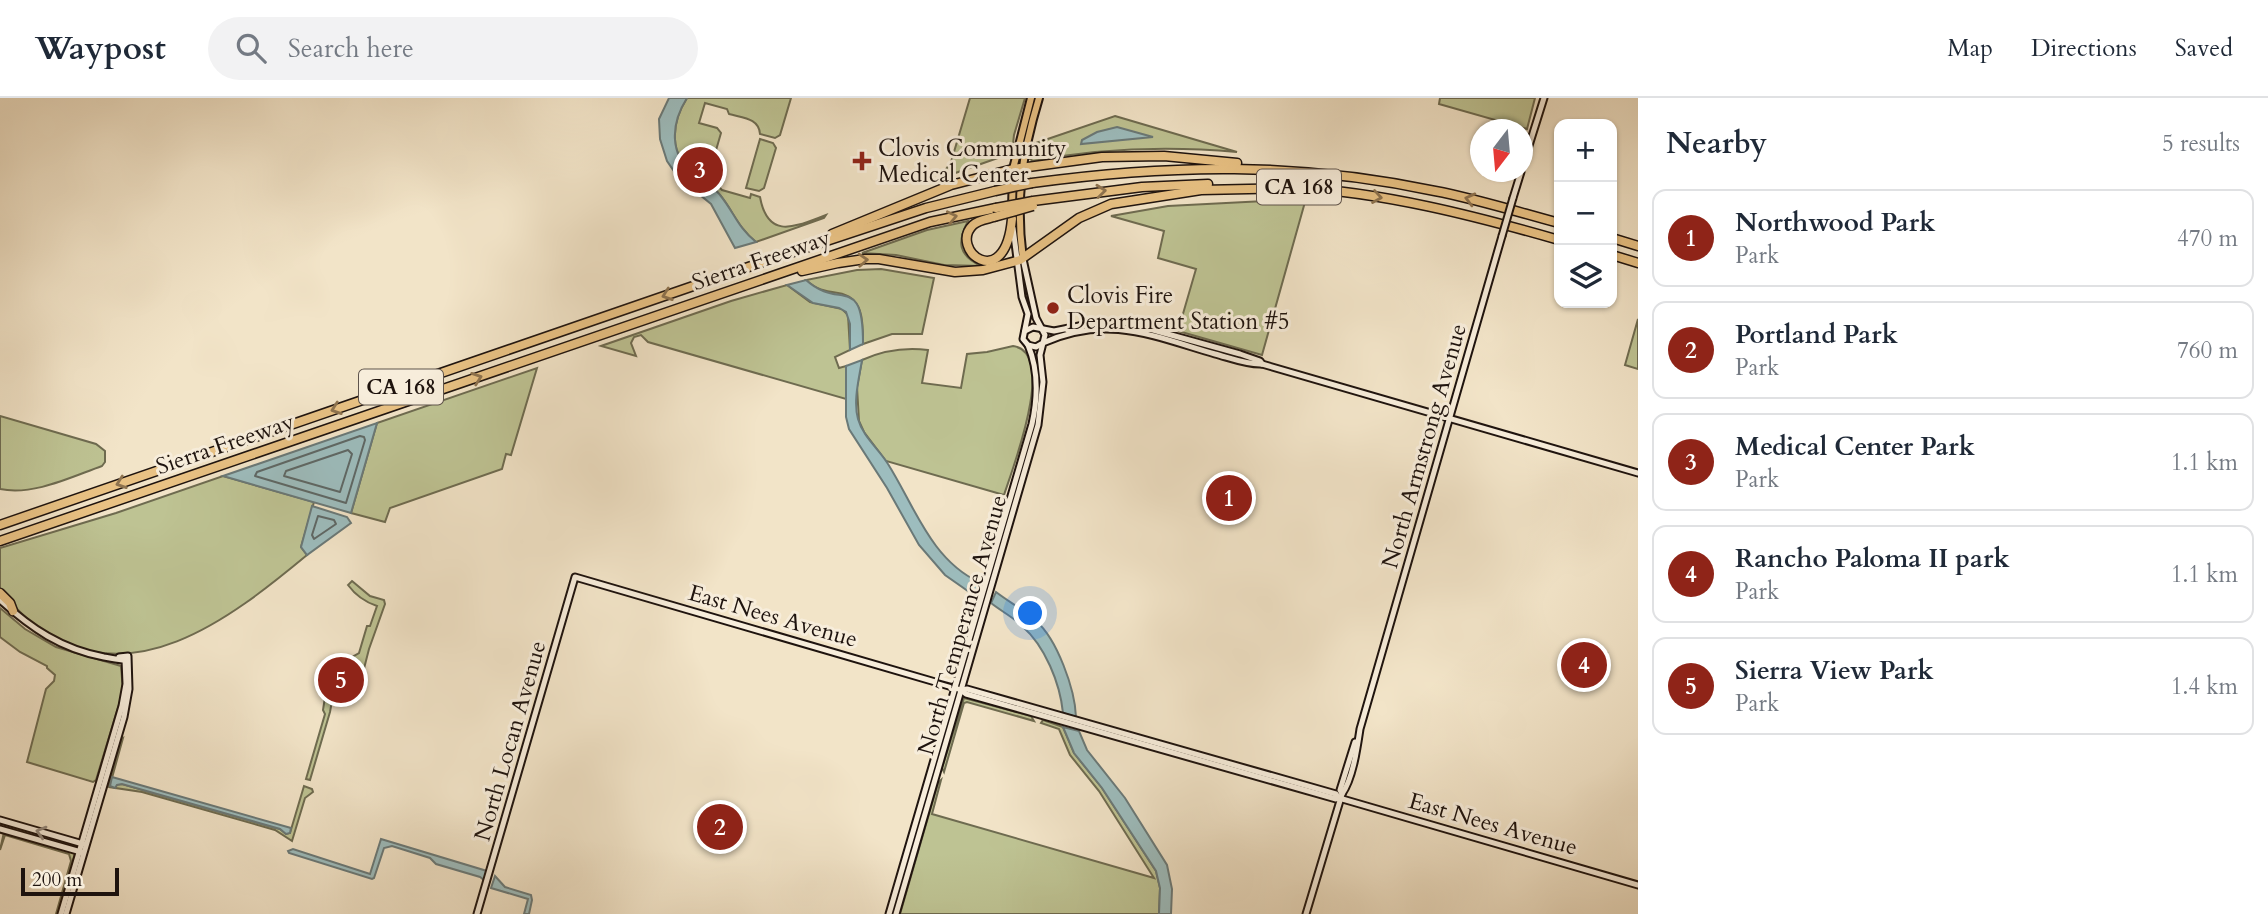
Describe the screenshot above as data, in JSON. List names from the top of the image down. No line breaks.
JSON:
{"streets":{"highway":["CA 168","Sierra Freeway"],"street":["North Armstrong Avenue","East Nees Avenue","North Temperance Avenue","North Locan Avenue"]},"crossings":[["CA 168","Sierra Freeway"],["North Armstrong Avenue","East Nees Avenue"],["East Nees Avenue","North Temperance Avenue"],["East Nees Avenue","North Locan Avenue"]],"places":{"health":["Clovis Community Medical Center"],"other":["Clovis Fire Department Station #5"]},"scale_bar":"200 m","north":"bottom","page":{"header":"Waypost","search":"Search here","nav":["Map","Directions","Saved"],"heading":["Nearby","5 results"],"map_buttons":["+","−"],"pins":["3","1","4","5","2"],"list":[{"mark":"1","name":"Northwood Park","note":"Park","value":"470 m"},{"mark":"2","name":"Portland Park","note":"Park","value":"760 m"},{"mark":"3","name":"Medical Center Park","note":"Park","value":"1.1 km"},{"mark":"4","name":"Rancho Paloma II park","note":"Park","value":"1.1 km"},{"mark":"5","name":"Sierra View Park","note":"Park","value":"1.4 km"}],"scale":"200 m"}}
